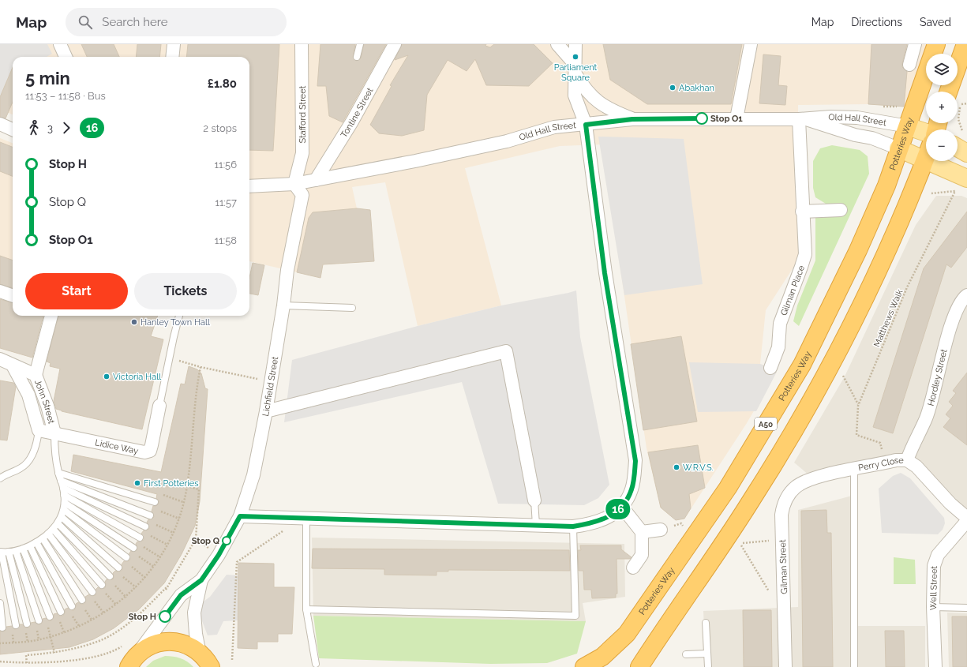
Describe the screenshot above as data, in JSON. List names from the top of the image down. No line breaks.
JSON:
{"streets":{"highway":["Potteries Way","A50"],"street":["Tontine Street","Stafford Street","Old Hall Street","Gilman Place","Hordley Street","Lichfield Street","John Street","Lidice Way","Perry Close","Gilman Street","Well Street"],"path":["Matthews Walk"]},"crossings":[["Tontine Street","Old Hall Street"],["Stafford Street","Old Hall Street"],["Stafford Street","Lichfield Street"],["Old Hall Street","Potteries Way"],["Old Hall Street","Gilman Place"],["Old Hall Street","Lichfield Street"],["Matthews Walk","Perry Close"],["Hordley Street","Perry Close"],["John Street","Lidice Way"],["Perry Close","Gilman Street"]],"places":["Parliament Square","Abakhan","Stop O1","Hanley Town Hall","Victoria Hall","W.R.V.S.","First Potteries","Stop Q","Stop H"],"lines":["bus line 16"],"page":{"header":"Map","search":"Search here","nav":["Map","Directions","Saved"],"on_map":"16","map_buttons":["+","−"],"heading":["5 min","11:53 – 11:58 · Bus","£1.80"],"legs":["3","16","2 stops"],"list":[{"name":"Stop H","value":"11:56"},{"name":"Stop Q","value":"11:57"},{"name":"Stop O1","value":"11:58"}],"buttons":["Start","Tickets"]}}
